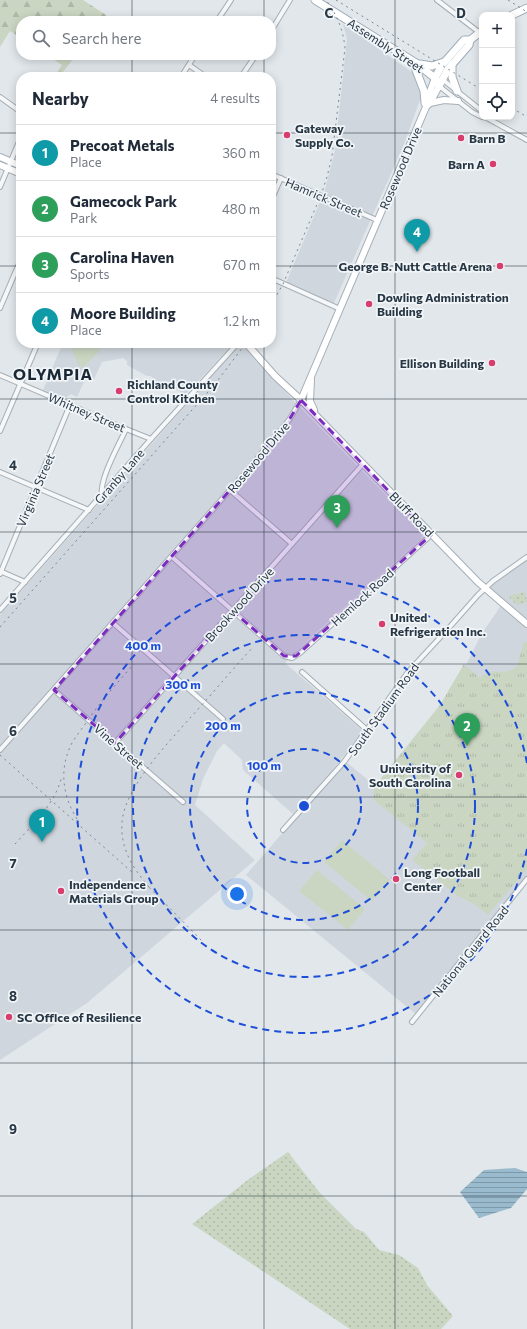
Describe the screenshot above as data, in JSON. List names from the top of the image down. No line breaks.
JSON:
{"streets":{"main road":["Assembly Street","Rosewood Drive","Bluff Road"],"street":["Hamrick Street","Whitney Street","Granby Lane","Virginia Street","Hemlock Road","Brookwood Drive","South Stadium Road","Vine Street","National Guard Road"]},"crossings":[["Assembly Street","Rosewood Drive"],["Rosewood Drive","Hamrick Street"],["Rosewood Drive","Bluff Road"],["Rosewood Drive","Vine Street"],["Whitney Street","Granby Lane"],["Whitney Street","Virginia Street"],["Bluff Road","Hemlock Road"],["Bluff Road","Brookwood Drive"],["Bluff Road","South Stadium Road"],["Hemlock Road","Brookwood Drive"],["Brookwood Drive","Vine Street"]],"districts":["OLYMPIA"],"places":["Gateway Supply Co.","Barn B","Barn A","George B. Nutt Cattle Arena","Dowling Administration Building","Ellison Building","Richland County Control Kitchen","United Refrigeration Inc.","University of South Carolina","Long Football Center","Independence Materials Group","SC Office of Resilience"],"page":{"map_buttons":["+","−"],"search":"Search here","heading":["Nearby","4 results"],"list":[{"mark":"1","name":"Precoat Metals","note":"Place","value":"360 m"},{"mark":"2","name":"Gamecock Park","note":"Park","value":"480 m"},{"mark":"3","name":"Carolina Haven","note":"Sports","value":"670 m"},{"mark":"4","name":"Moore Building","note":"Place","value":"1.2 km"}],"pins":["4","3","2","1"]},"grid":{"columns":["C","D"],"rows":["4","5","6","7","8","9"]},"rings":["400 m","300 m","200 m","100 m"]}
